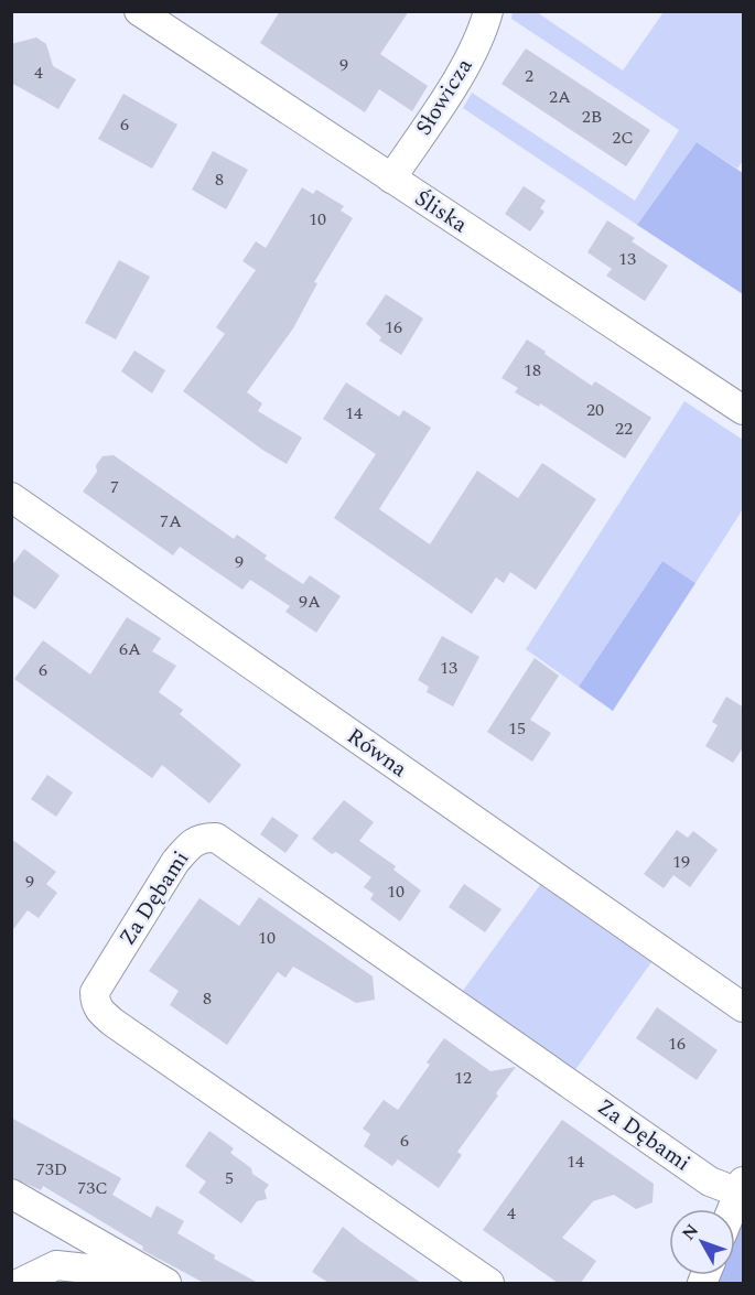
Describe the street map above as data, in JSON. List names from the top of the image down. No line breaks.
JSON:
{"streets":{"street":["Słowicza","Śliska","Równa","Za Dębami"]},"crossings":[["Słowicza","Śliska"]],"house_numbers":["9","4","2","2A","2B","6","2C","8","10","13","16","18","20","14","22","7","7A","9","9A","6A","13","6","15","19","9","10","10","8","16","12","6","14","73D","5","73C","4"],"north":"top left"}
